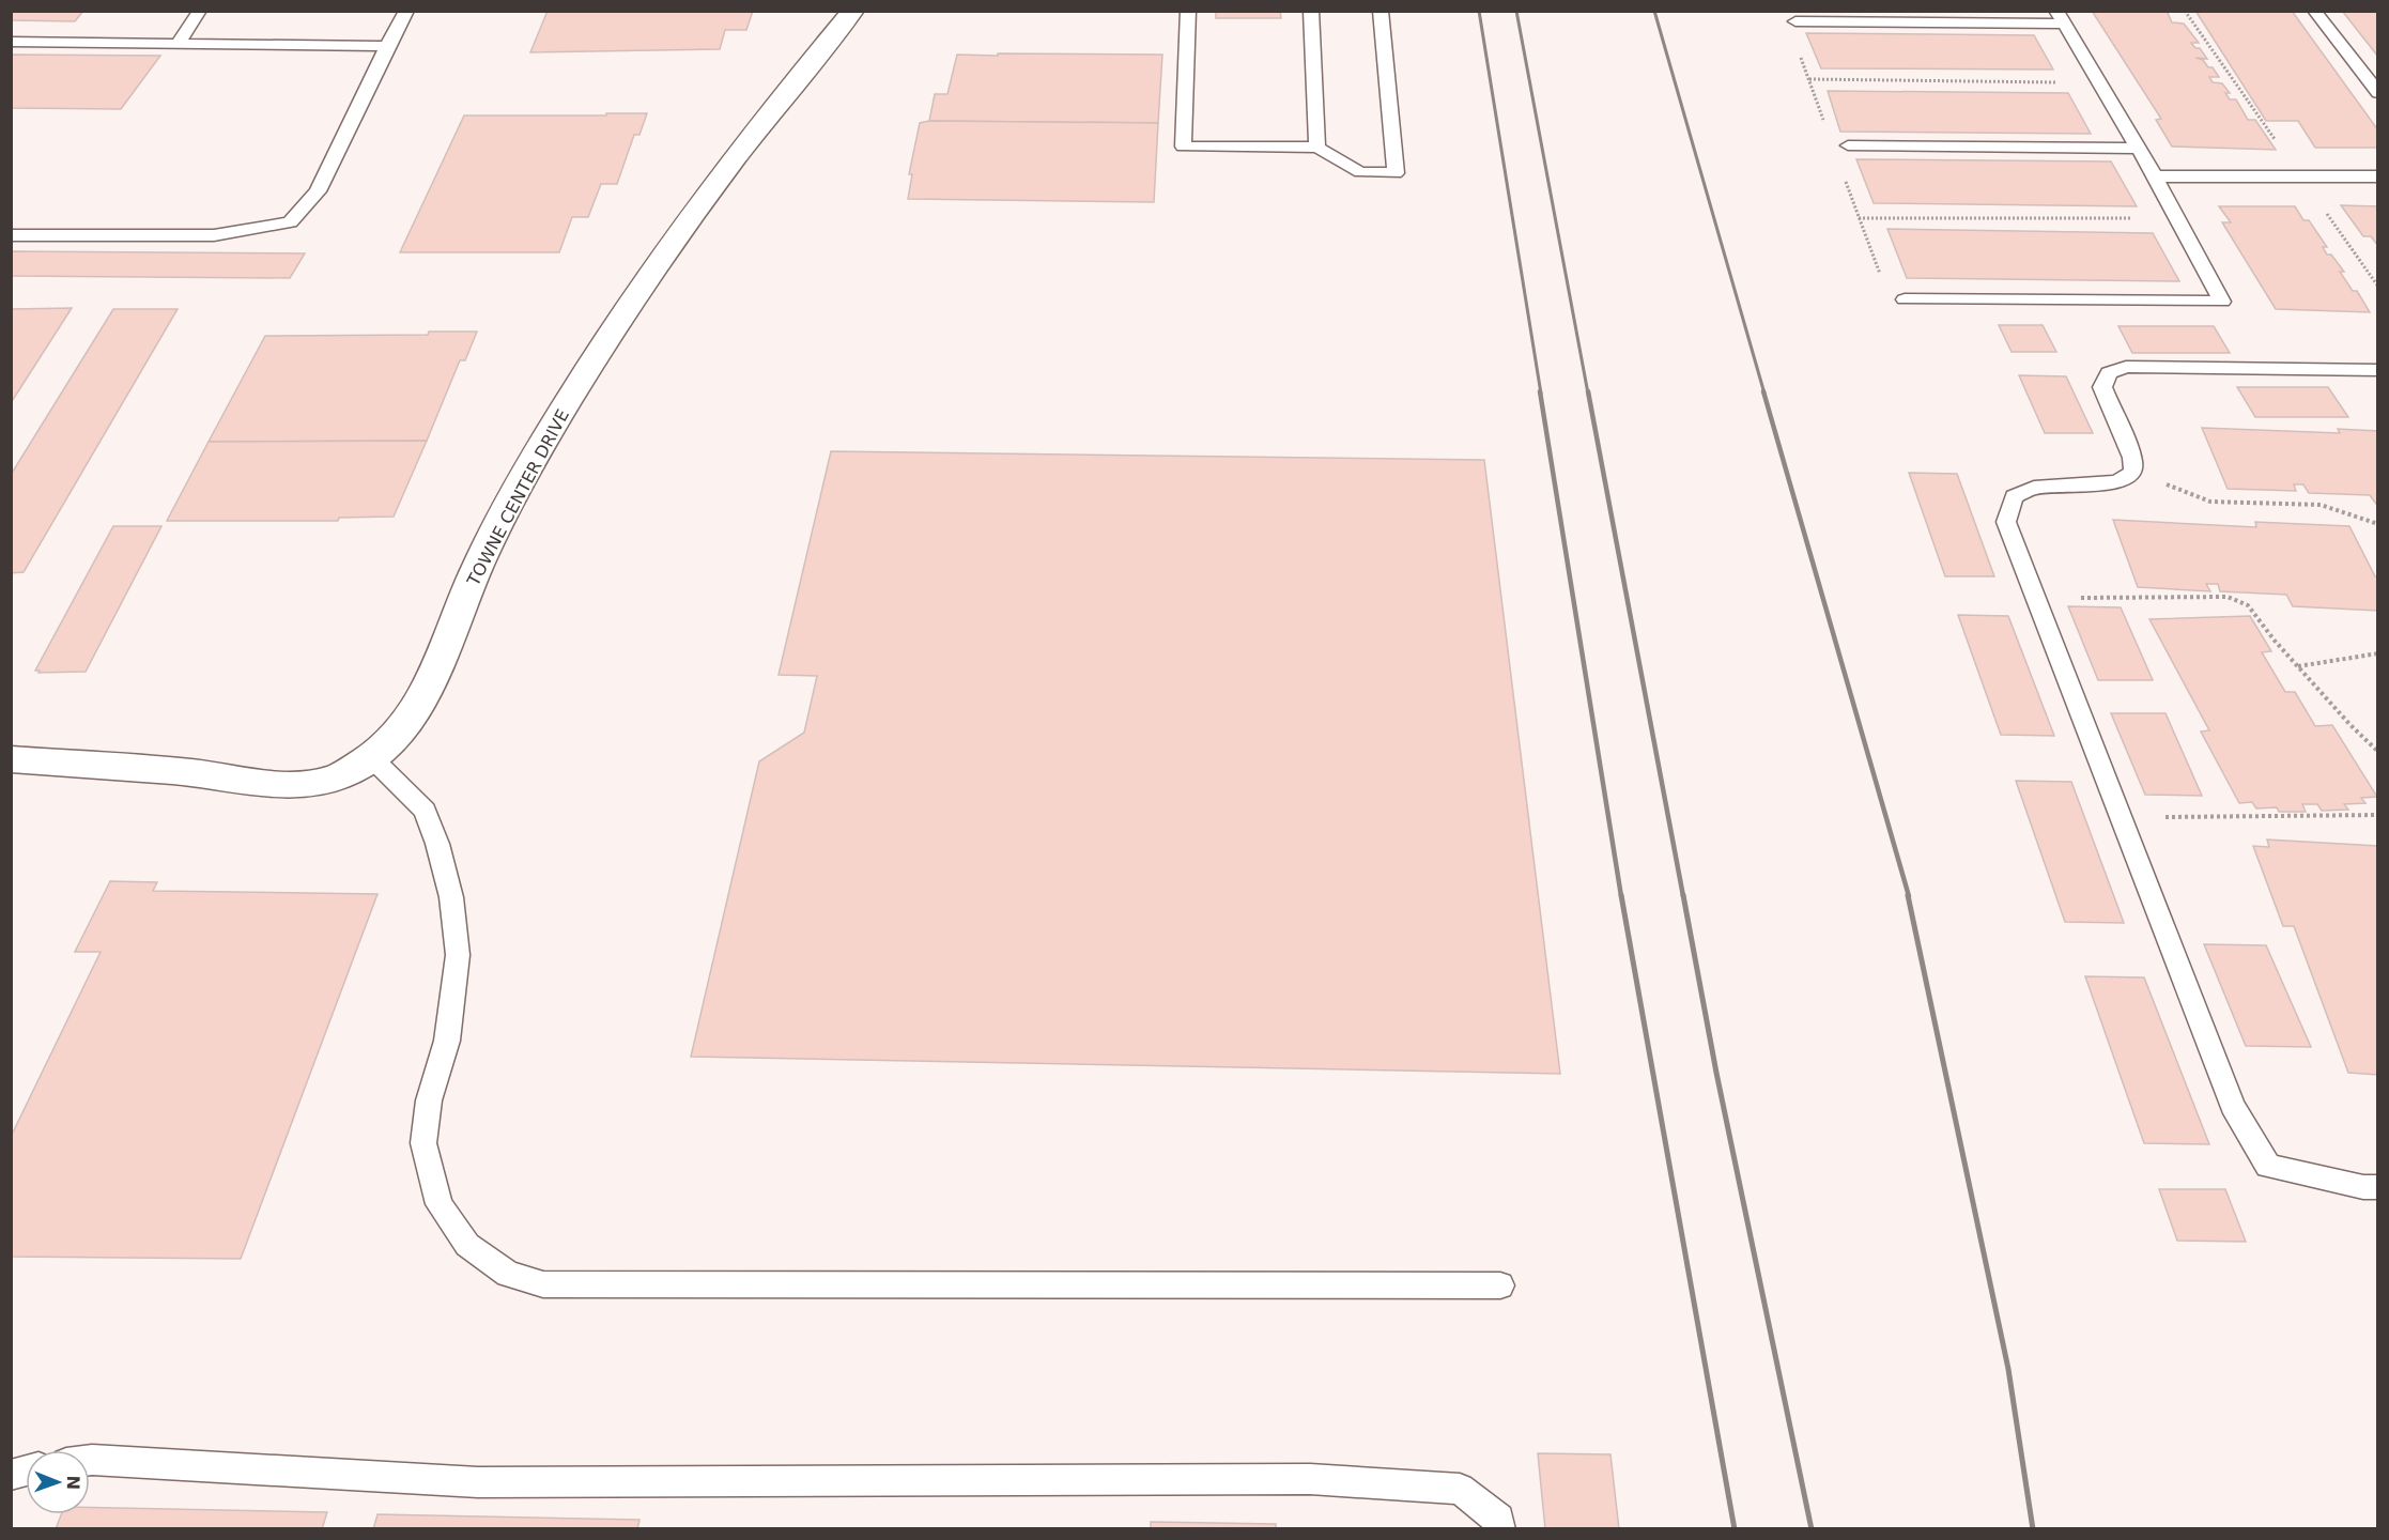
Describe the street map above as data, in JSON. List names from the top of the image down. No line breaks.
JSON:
{"streets":{"street":["TOWNE CENTER DRIVE"]},"north":"right"}
